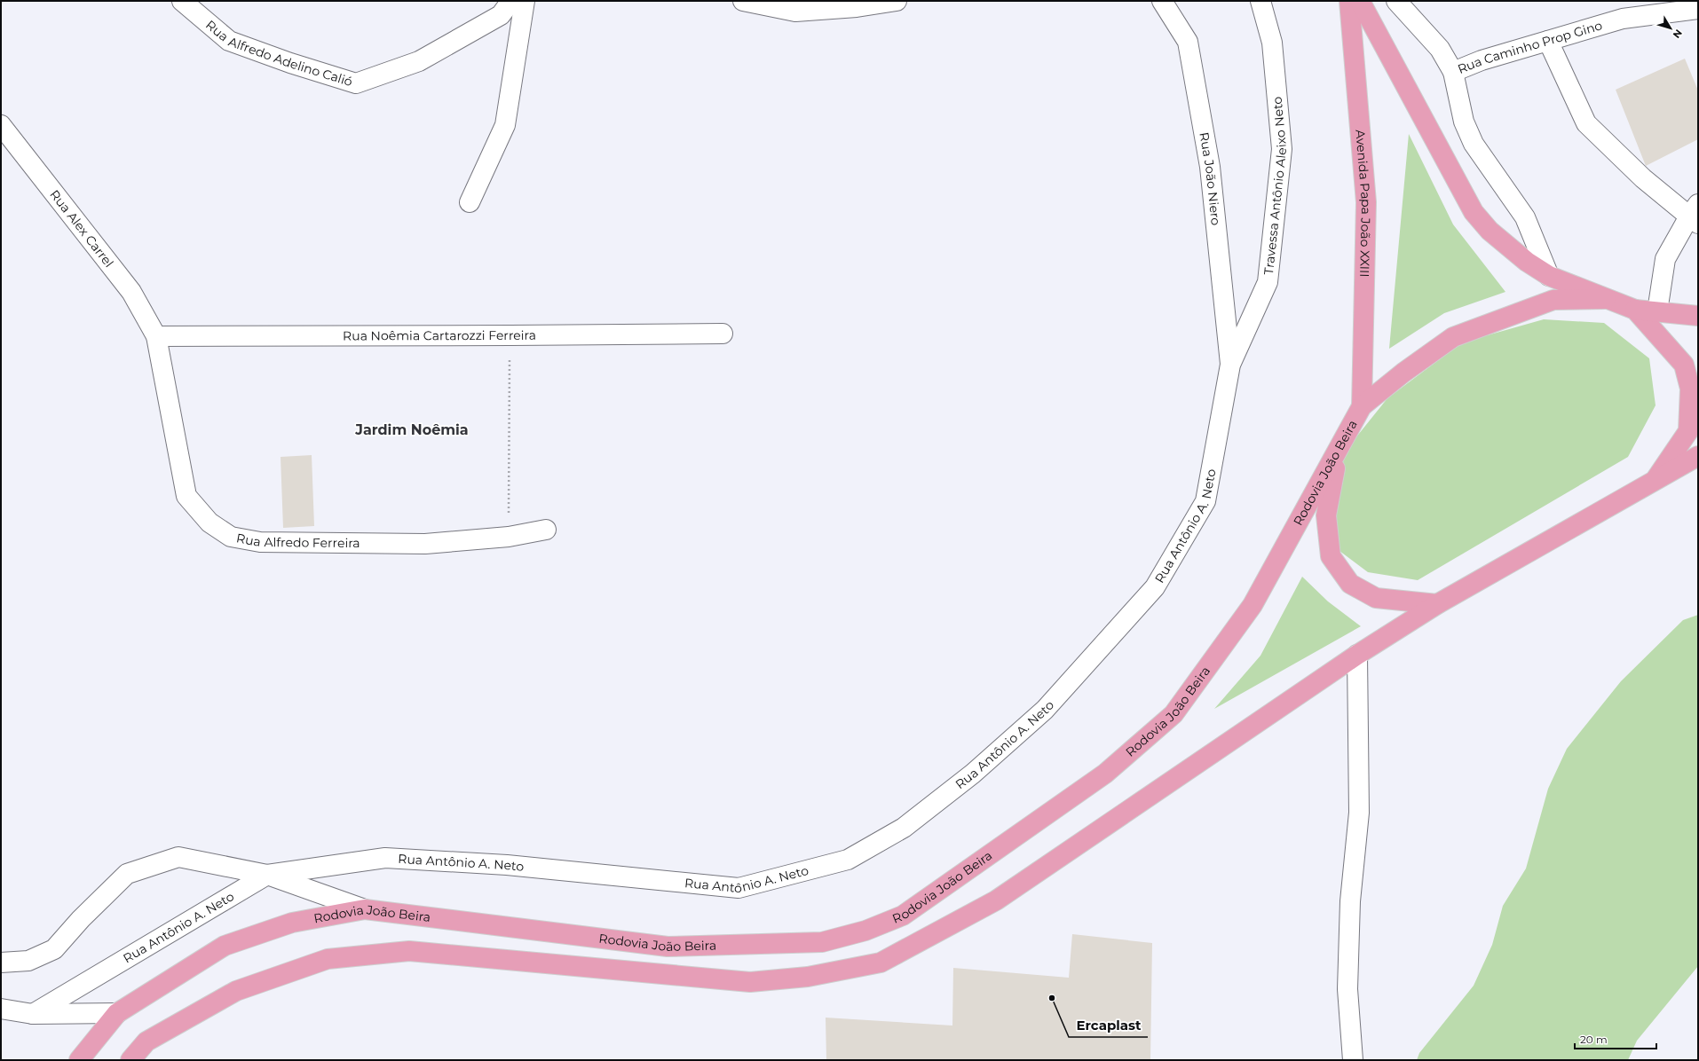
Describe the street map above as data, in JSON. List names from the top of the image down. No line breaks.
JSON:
{"streets":{"main road":["Avenida Papa João XXIII","Rodovia João Beira"],"street":["Rua Caminho Prop Gino","Rua Alfredo Adelino Calió","Rua João Niero","Travessa Antônio Aleixo Neto","Rua Alex Carrel","Rua Noêmia Cartarozzi Ferreira","Rua Antônio A. Neto","Rua Alfredo Ferreira"]},"crossings":[["Rua João Niero","Travessa Antônio Aleixo Neto"],["Rua João Niero","Rua Antônio A. Neto"],["Travessa Antônio Aleixo Neto","Rua Antônio A. Neto"],["Avenida Papa João XXIII","Rodovia João Beira"],["Rua Alex Carrel","Rua Noêmia Cartarozzi Ferreira"],["Rua Alex Carrel","Rua Alfredo Ferreira"],["Rua Noêmia Cartarozzi Ferreira","Rua Alfredo Ferreira"]],"districts":["Jardim Noêmia"],"places":["Ercaplast"],"scale_bar":"20 m","north":"bottom right"}
